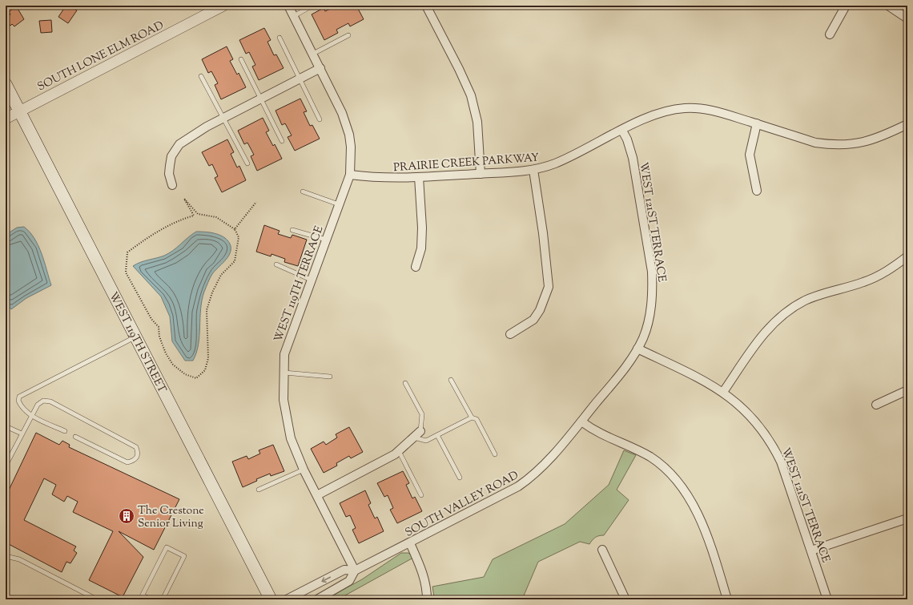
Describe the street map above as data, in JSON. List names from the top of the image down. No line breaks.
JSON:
{"streets":{"main road":["WEST 119TH STREET"],"street":["SOUTH LONE ELM ROAD","PRAIRIE CREEK PARKWAY","WEST 121ST TERRACE","WEST 119TH TERRACE","SOUTH VALLEY ROAD"]},"crossings":[["SOUTH LONE ELM ROAD","WEST 119TH STREET"],["PRAIRIE CREEK PARKWAY","WEST 121ST TERRACE"],["PRAIRIE CREEK PARKWAY","WEST 119TH TERRACE"],["WEST 121ST TERRACE","SOUTH VALLEY ROAD"],["WEST 119TH TERRACE","SOUTH VALLEY ROAD"]],"places":{"building":["The Crestone Senior Living"]}}
